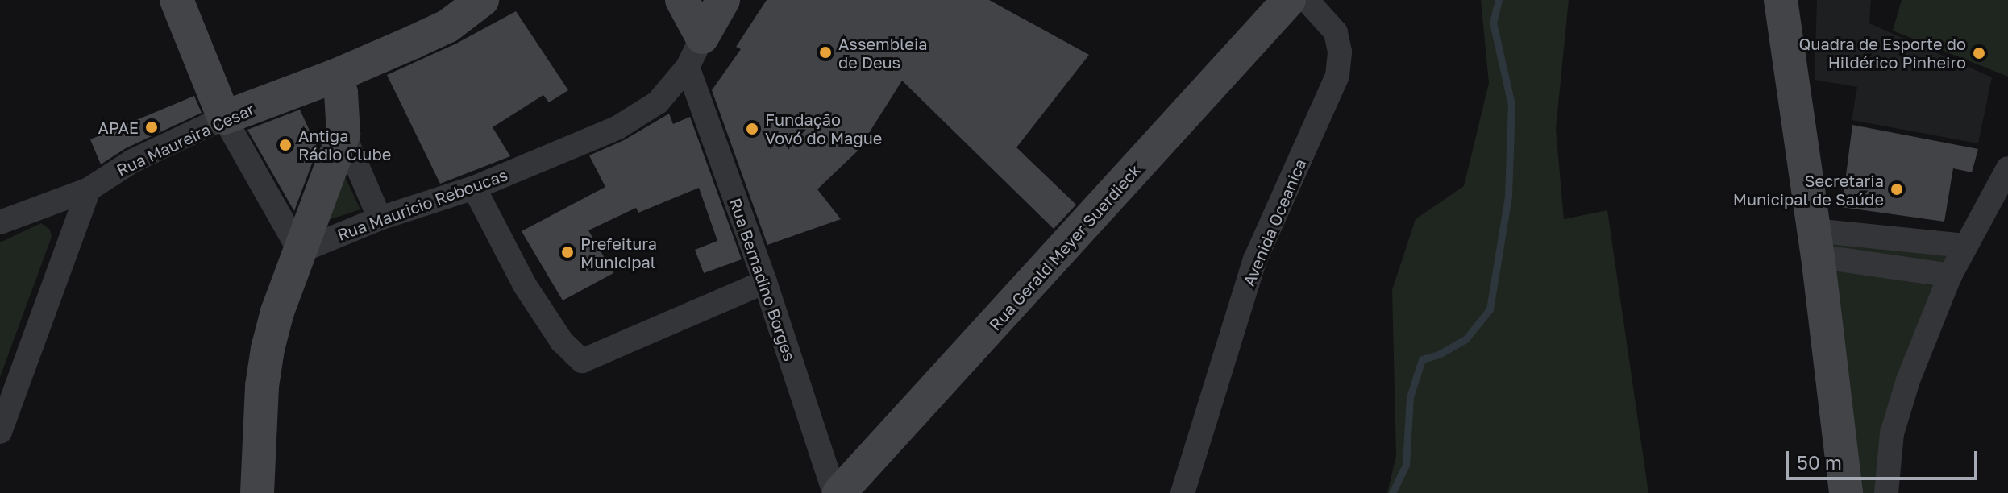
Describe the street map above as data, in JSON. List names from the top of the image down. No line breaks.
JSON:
{"streets":{"street":["Rua Maureira Cesar","Rua Mauricio Reboucas","Avenida Oceanica","Rua Gerald Meyer Suerdieck","Rua Bernadino Borges"]},"crossings":[["Rua Mauricio Reboucas","Rua Bernadino Borges"],["Rua Gerald Meyer Suerdieck","Rua Bernadino Borges"]],"places":["Assembleia de Deus","Quadra de Esporte do Hildérico Pinheiro","APAE","Fundação Vovó do Mague","Antiga Rádio Clube","Secretaria Municipal de Saúde","Prefeitura Municipal"],"scale_bar":"50 m"}
